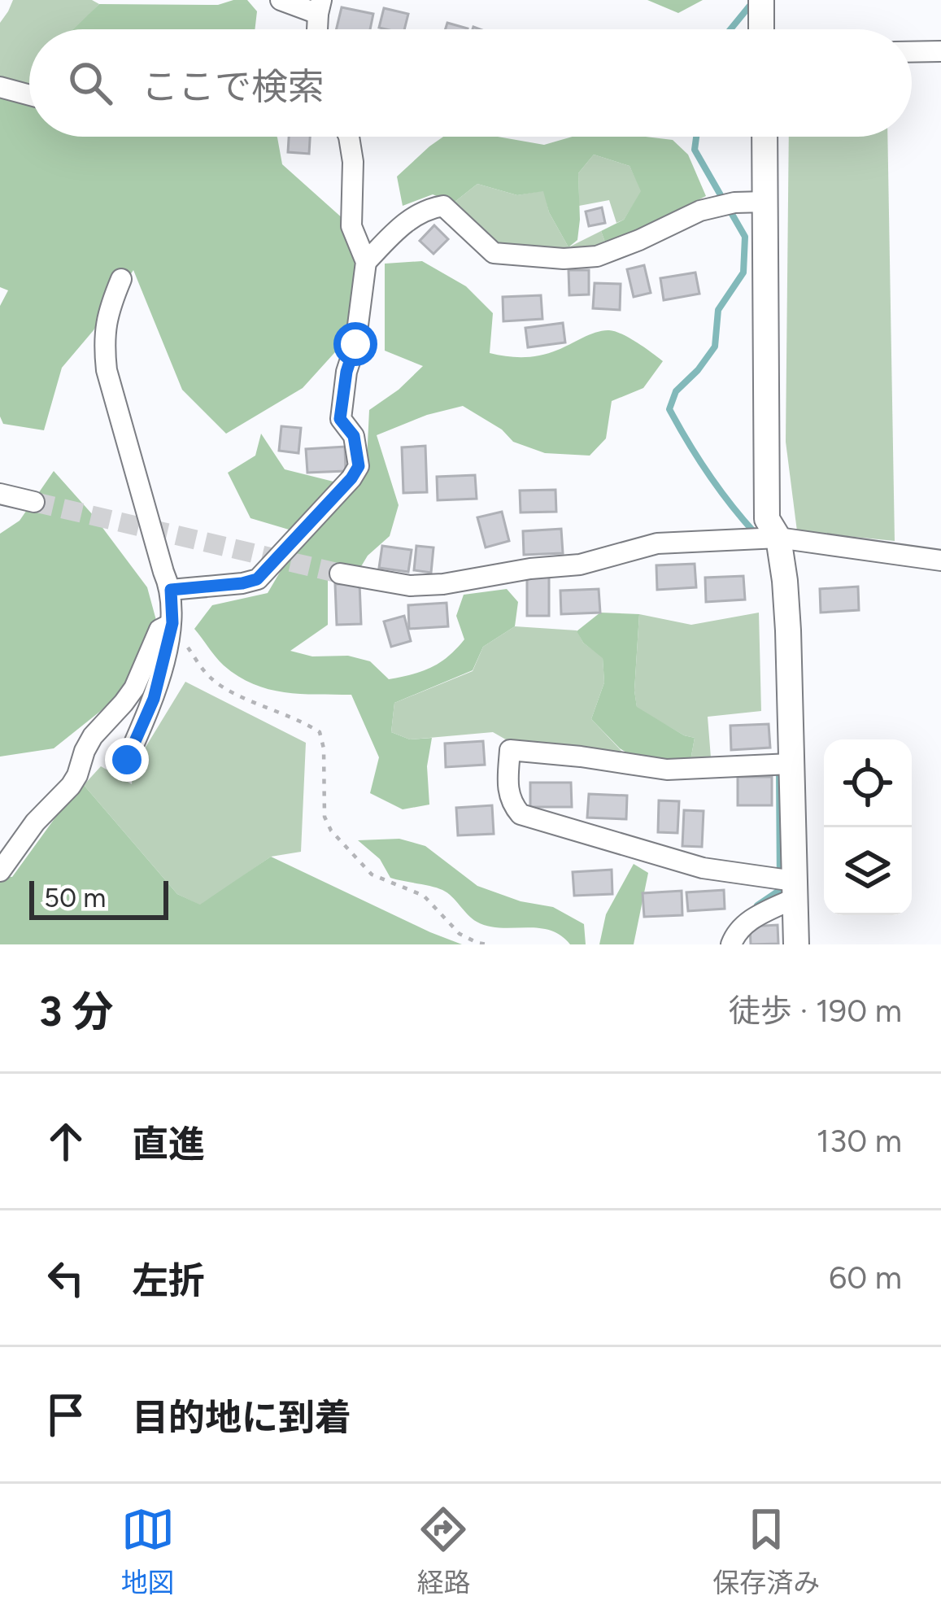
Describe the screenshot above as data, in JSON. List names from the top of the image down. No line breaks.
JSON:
{"scale_bar":"50 m","page":{"search":"ここで検索","scale":"50 m","heading":["3 分","徒歩 · 190 m"],"list":[["直進","130 m"],["左折","60 m"],"目的地に到着"],"nav":["地図","経路","保存済み"]}}
